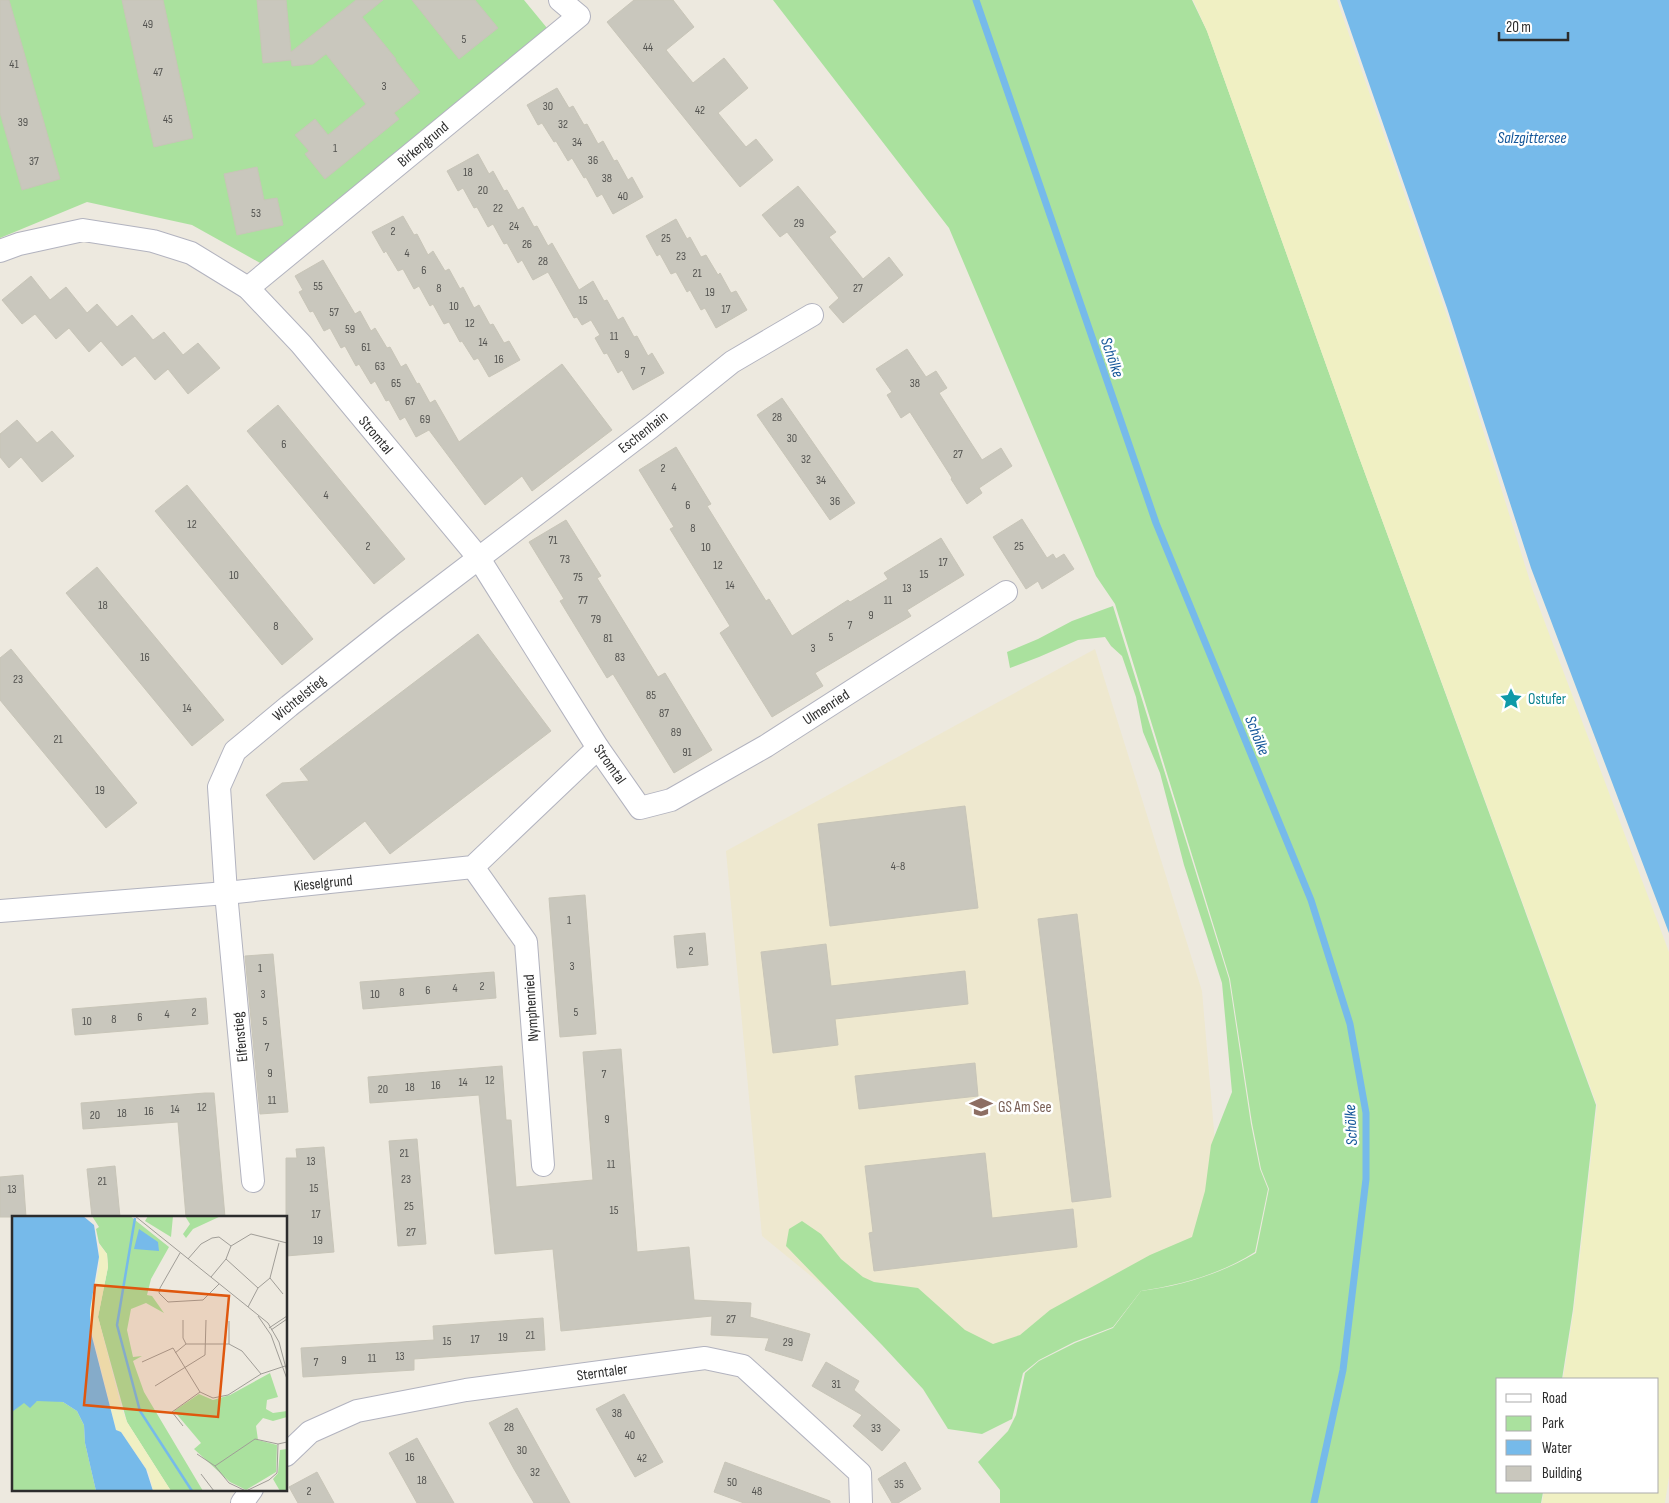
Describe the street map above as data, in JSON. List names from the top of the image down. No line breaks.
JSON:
{"streets":{"street":["Birkengrund","Eschenhain","Stromtal","Wichtelstieg","Ulmenried","Kieselgrund","Nymphenried","Elfenstieg","Sterntaler"]},"crossings":[["Birkengrund","Stromtal"],["Eschenhain","Stromtal"],["Eschenhain","Wichtelstieg"],["Stromtal","Wichtelstieg"],["Stromtal","Ulmenried"],["Wichtelstieg","Kieselgrund"],["Wichtelstieg","Elfenstieg"],["Kieselgrund","Nymphenried"],["Kieselgrund","Elfenstieg"]],"water":["Salzgittersee","Schölke"],"places":{"place":["Ostufer"],"school or university":["GS Am See"]},"house_numbers":["49","5","44","41","47","3","30","42","45","39","32","34","1","36","37","18","38","20","40","22","53","29","24","2","25","26","4","23","28","6","21","55","8","27","19","15","10","17","57","12","59","11","14","61","9","16","63","7","65","38","67","28","69","30","6","27","32","2","34","4","4","36","6","12","8","71","2","25","10","73","17","12","15","10","75","14","13","77","11","18","9","79","7","8","5","81","3","16","83","23","85","14","87","89","21","91","19","4-8","1","2","3","1","2","4","6","8","3","10","2","5","4","6","8","10","5","7","9","7","12","14","16","18","20","11","12","14","16","18","20","9","21","13","11","23","21","15","13","25","15","17","27","19","27","21","19","17","15","29","13","11","9","7","31","38","28","33","40","30","16","42","32","18","50","35","2","48"],"legend":["Road","Park","Water","Building"],"scale_bar":"20 m"}
